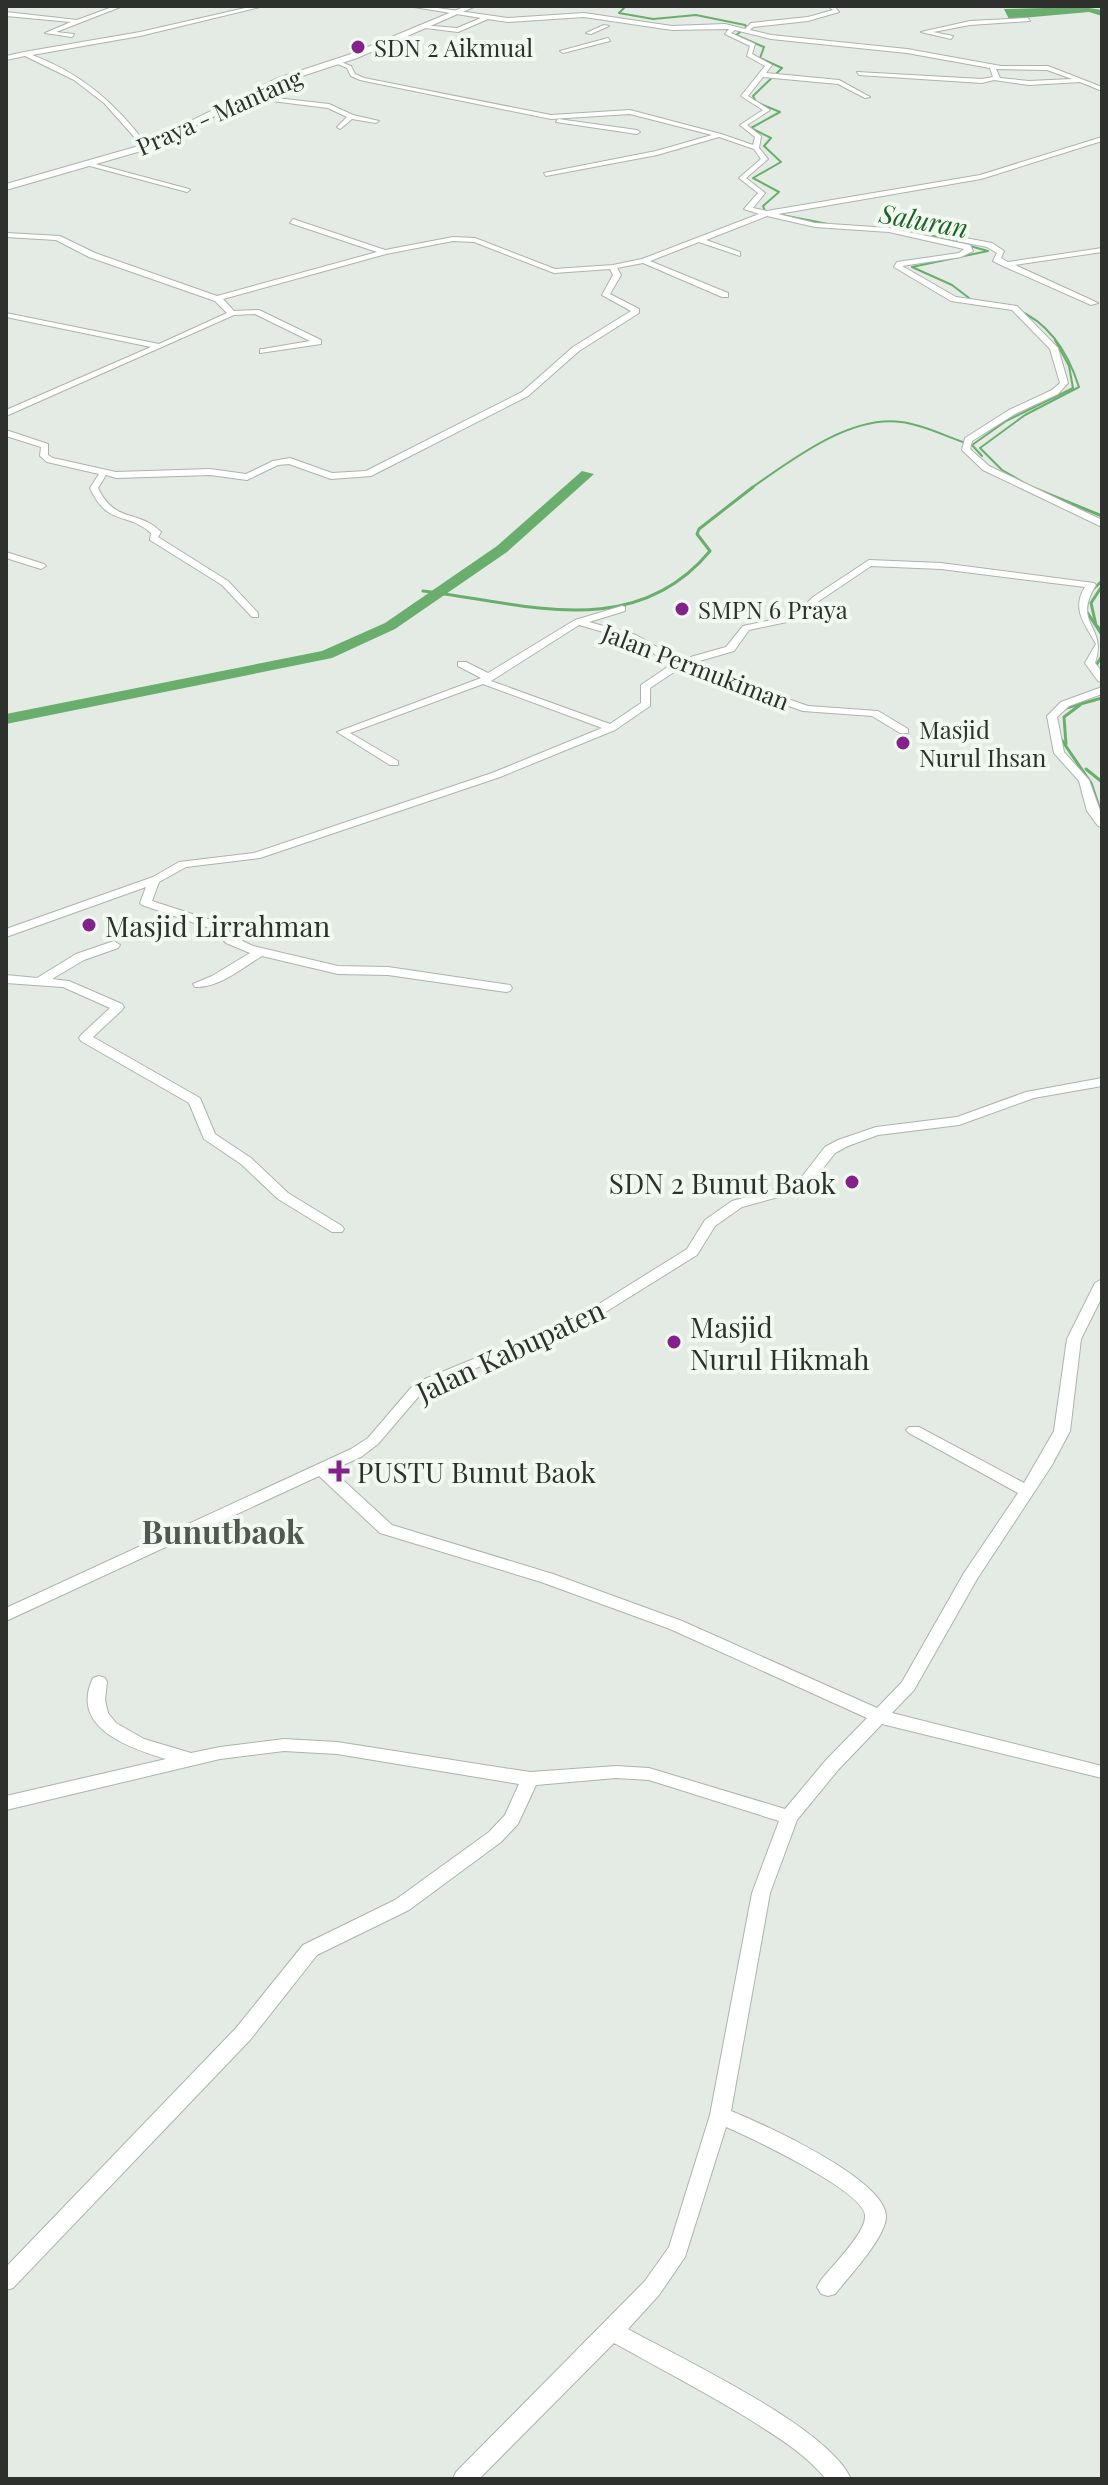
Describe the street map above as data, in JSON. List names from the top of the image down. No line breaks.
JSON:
{"streets":{"main road":["Praya - Mantang"],"street":["Jalan Permukiman","Jalan Kabupaten"]},"districts":["Bunutbaok"],"water":["Saluran"],"places":{"other":["SDN 2 Aikmual","SMPN 6 Praya","Masjid Nurul Ihsan","Masjid Lirrahman","SDN 2 Bunut Baok","Masjid Nurul Hikmah"],"health":["PUSTU Bunut Baok"]}}
